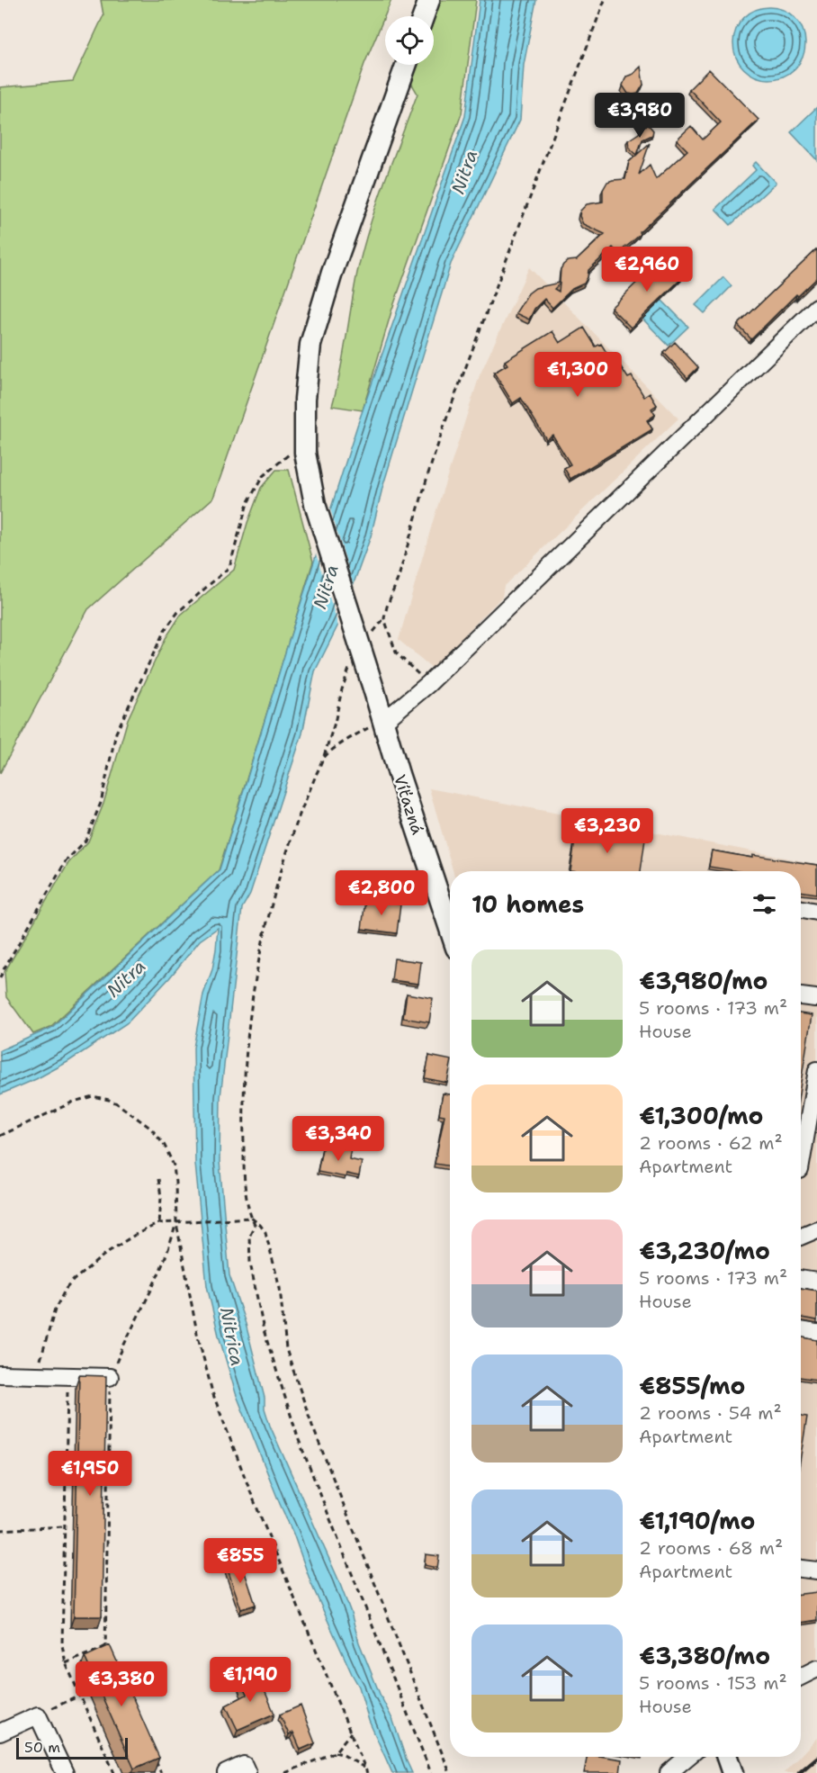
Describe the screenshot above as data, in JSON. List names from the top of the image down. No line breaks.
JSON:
{"streets":{"main road":["Víťazná"]},"water":["Nitra","Nitrica"],"scale_bar":"50 m","page":{"price":["€3,980","€2,960","€1,300","€3,230","€2,800","€3,340","€1,950","€855","€1,190","€3,380"],"heading":"10 homes","list":[{"name":"€3,980/mo","note":"5 rooms · 173 m² · House"},{"name":"€1,300/mo","note":"2 rooms · 62 m² · Apartment"},{"name":"€3,230/mo","note":"5 rooms · 173 m² · House"},{"name":"€855/mo","note":"2 rooms · 54 m² · Apartment"},{"name":"€1,190/mo","note":"2 rooms · 68 m² · Apartment"},{"name":"€3,380/mo","note":"5 rooms · 153 m² · House"}],"scale":"50 m"}}
